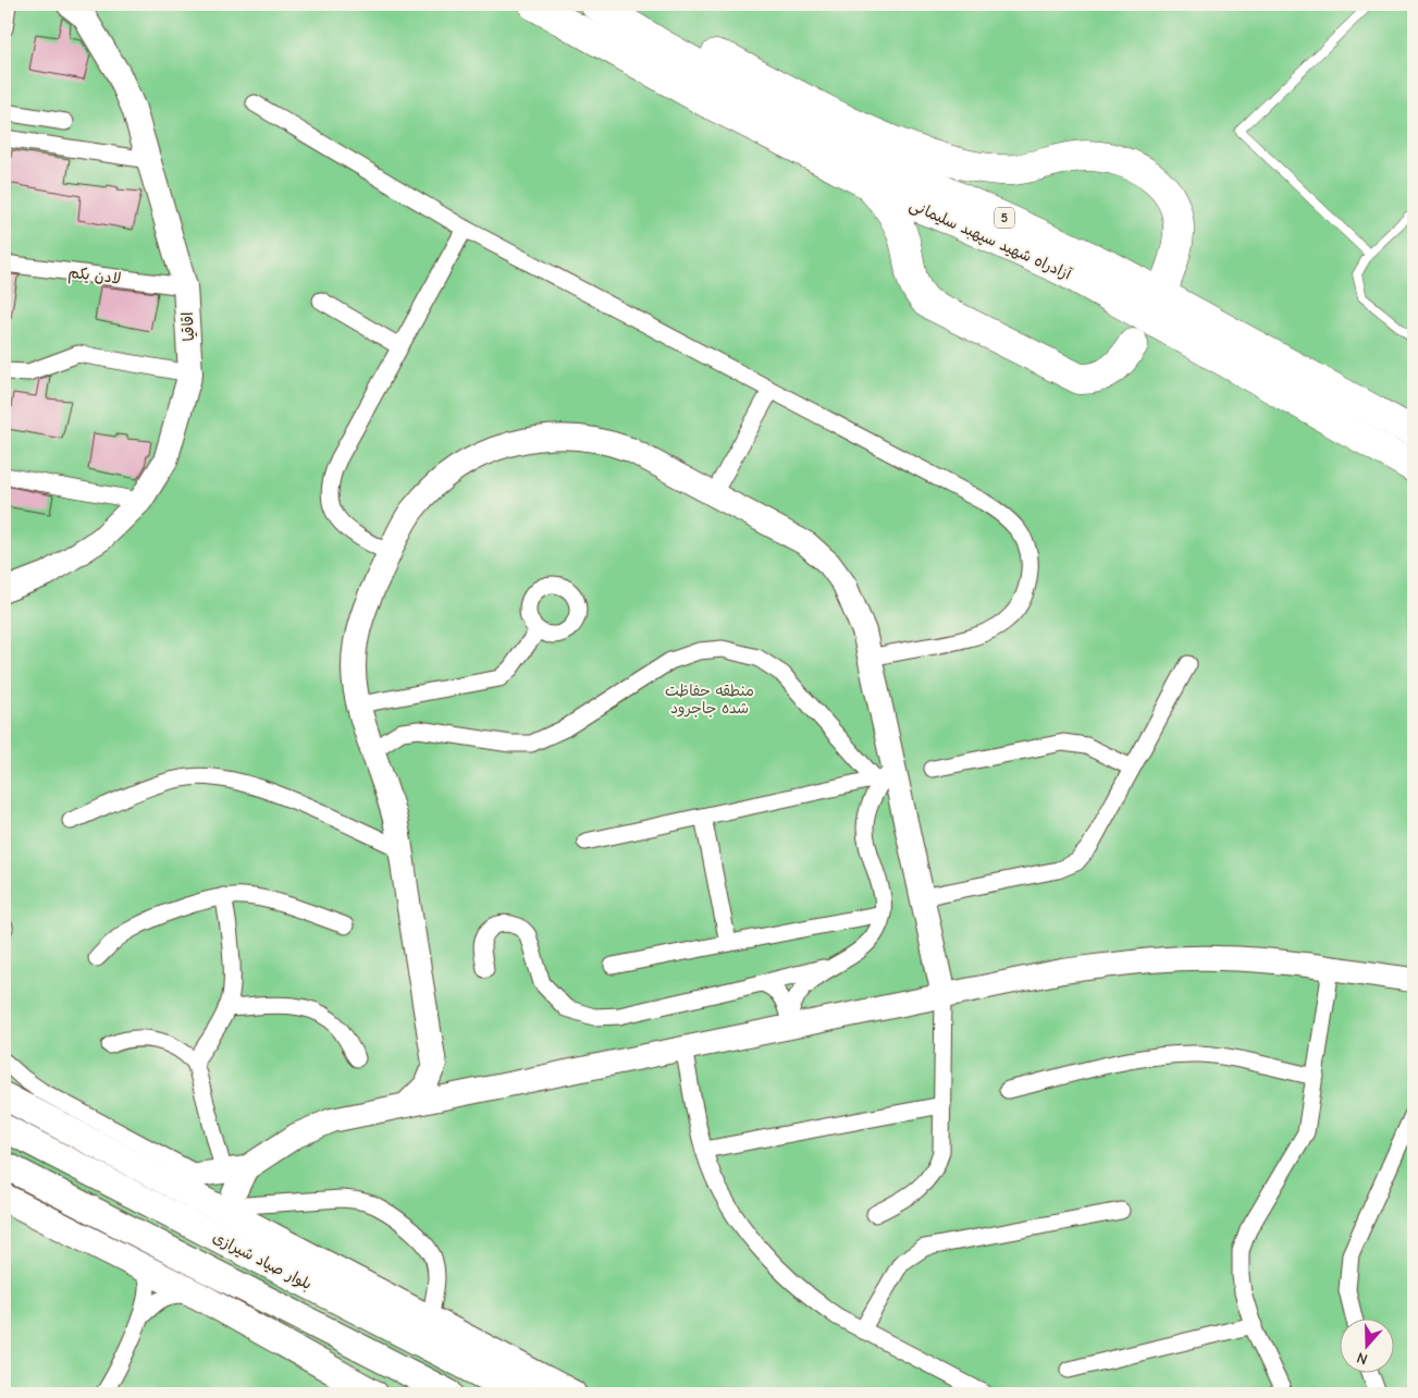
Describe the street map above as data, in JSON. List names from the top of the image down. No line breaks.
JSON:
{"streets":{"highway":["5","آزادراه شهید سپهبد سلیمانی"],"main road":["اقاقیا","بلوار صیاد شیرازی"],"street":["لادن یکم"]},"crossings":[["لادن یکم","اقاقیا"]],"parks":["منطقه حفاظت شده جاجرود"],"north":"bottom"}
